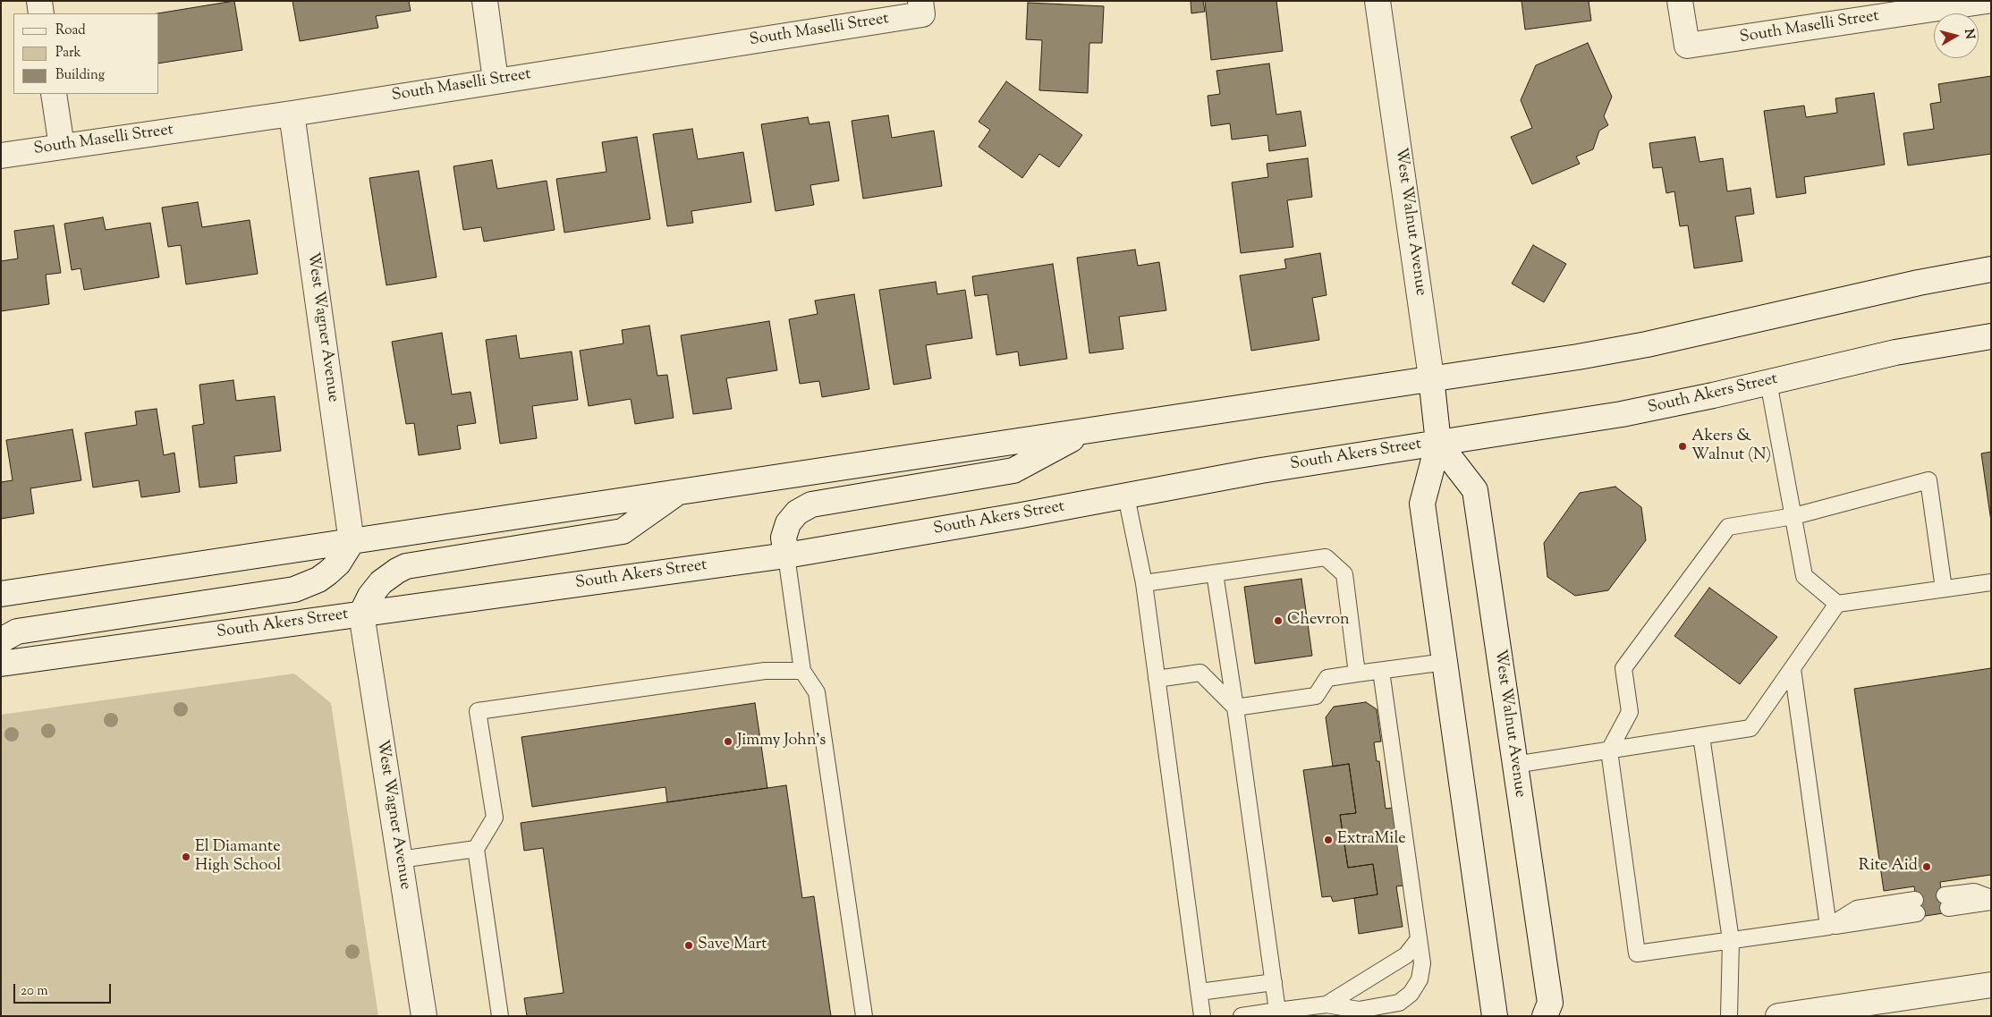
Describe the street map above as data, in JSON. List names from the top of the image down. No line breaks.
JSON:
{"streets":{"main road":["South Maselli Street","West Walnut Avenue","West Wagner Avenue","South Akers Street"]},"crossings":[["South Maselli Street","West Wagner Avenue"],["West Walnut Avenue","South Akers Street"],["West Wagner Avenue","South Akers Street"]],"places":["Akers & Walnut (N)","Chevron","Jimmy John's","ExtraMile","El Diamante High School","Rite Aid","Save Mart"],"legend":["Road","Park","Building"],"scale_bar":"20 m","north":"right"}
